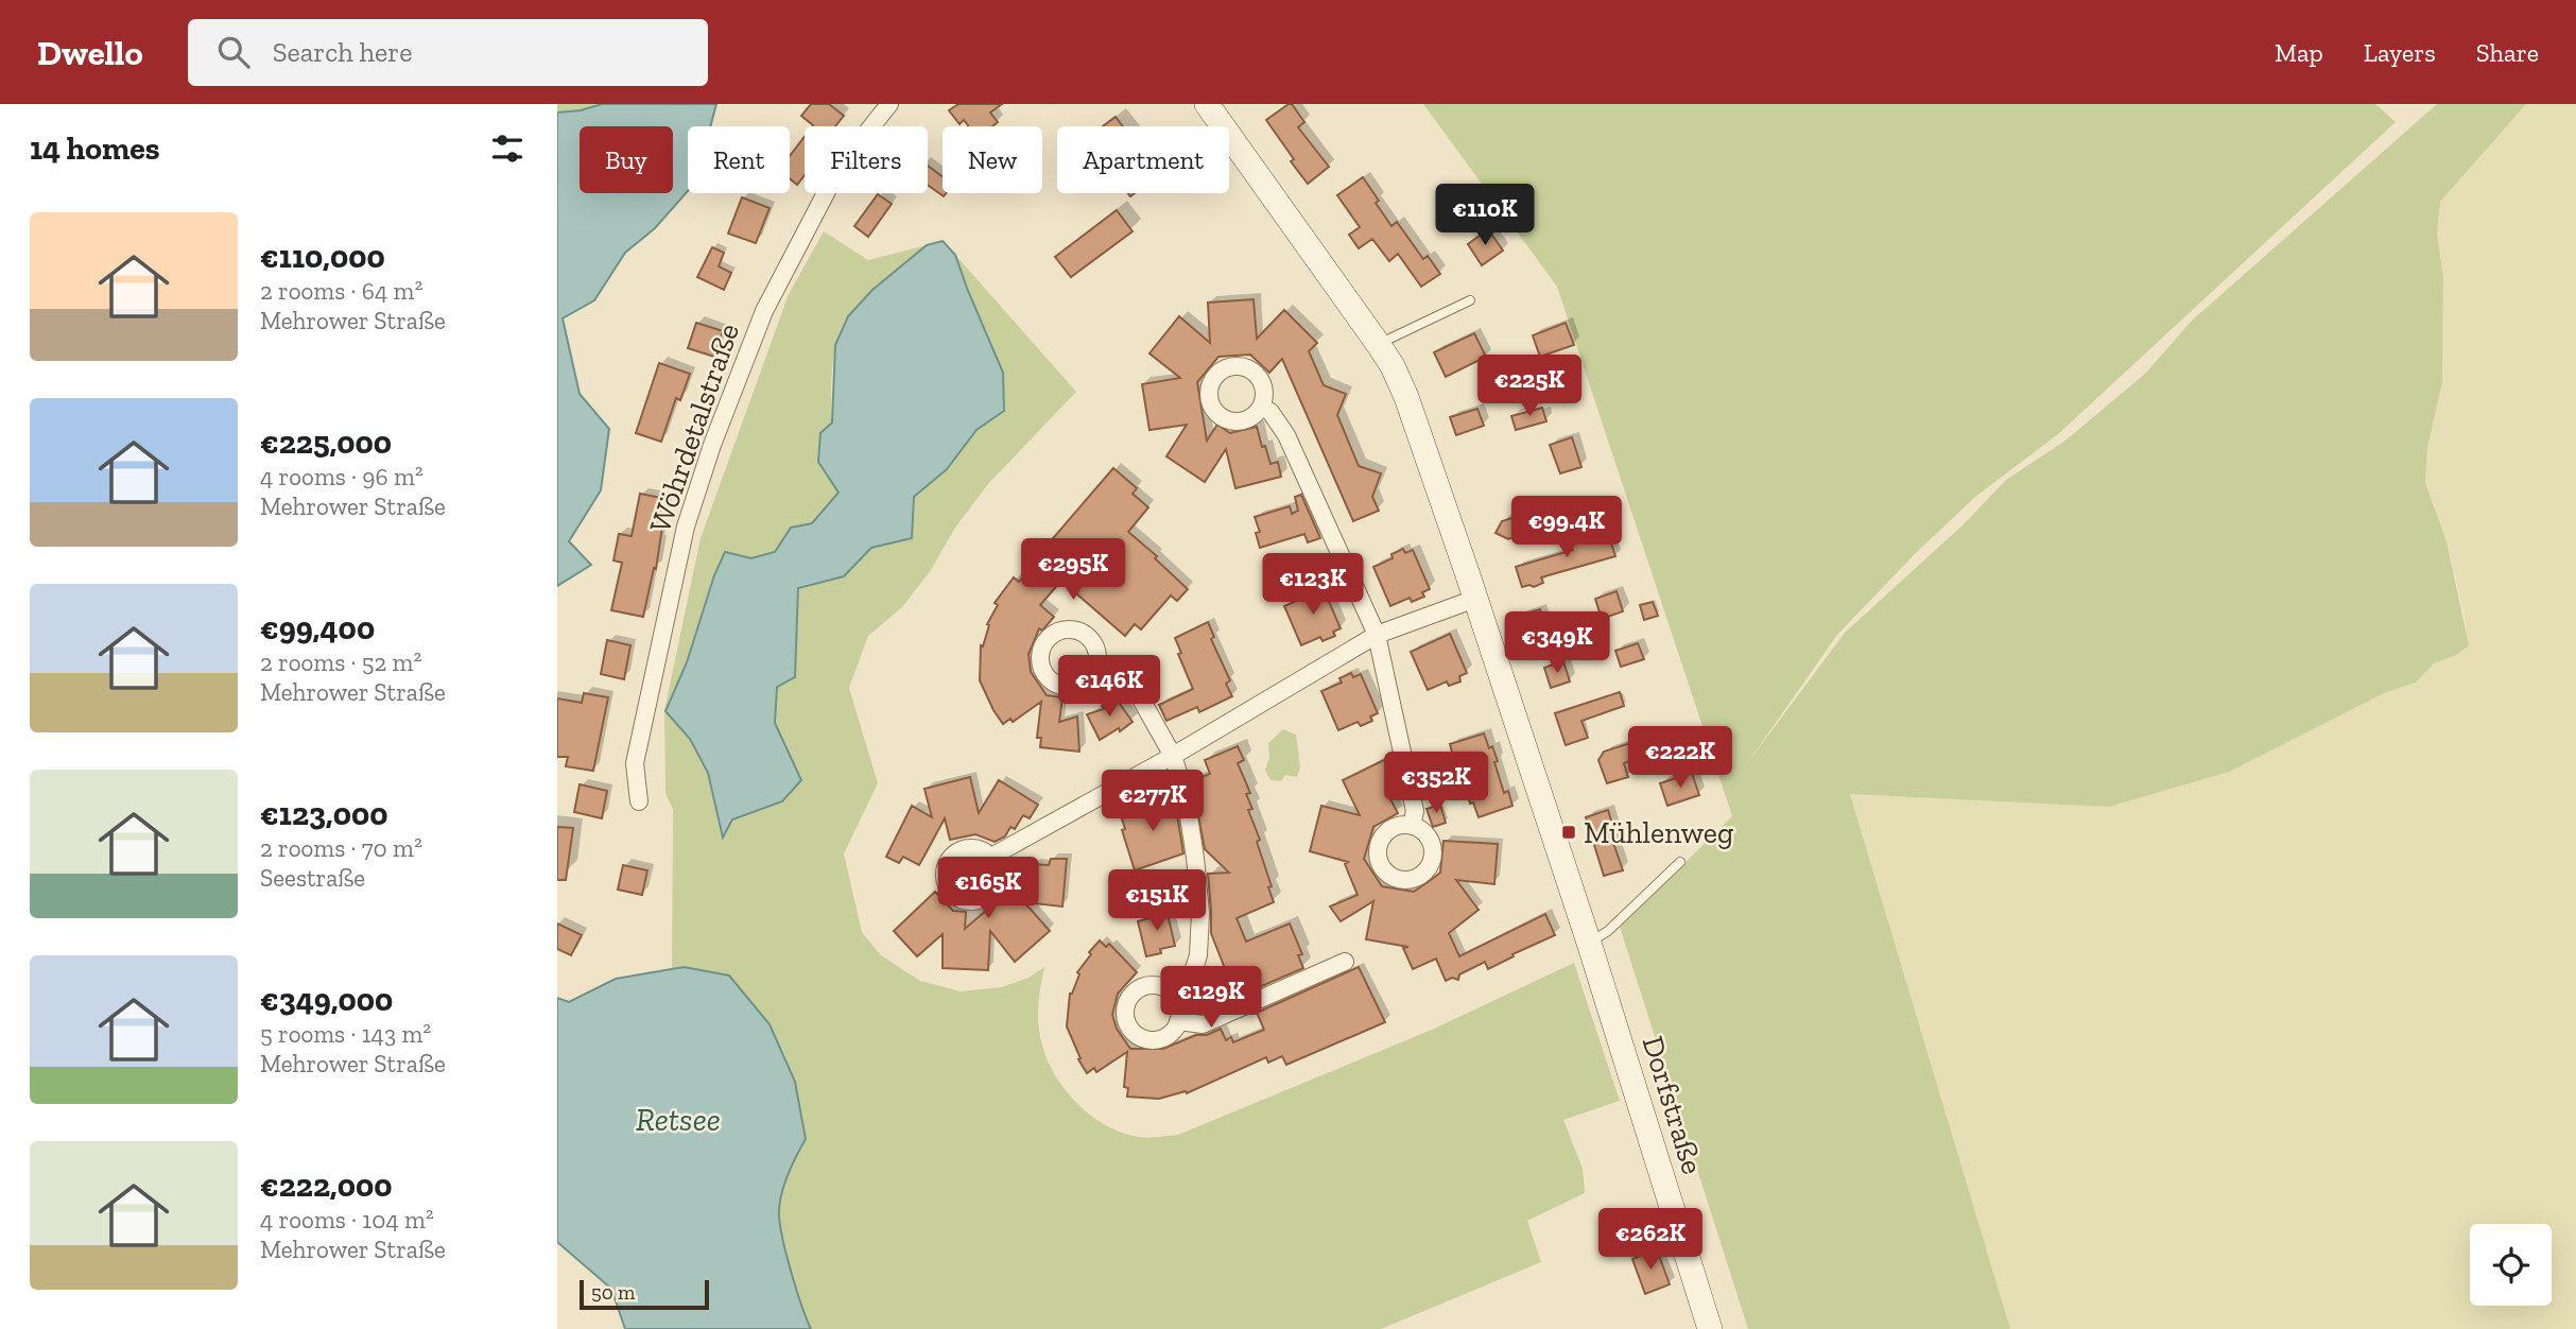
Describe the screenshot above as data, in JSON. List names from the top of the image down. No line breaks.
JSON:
{"streets":{"main road":["Dorfstraße"],"street":["Wöhrdetalstraße"]},"water":["Retsee"],"places":{"transit":["Mühlenweg"]},"scale_bar":"50 m","page":{"header":"Dwello","search":"Search here","nav":["Map","Layers","Share"],"heading":"14 homes","chip":["Buy","Rent","Filters","New","Apartment"],"price":["€110K","€225K","€99.4K","€295K","€123K","€349K","€146K","€222K","€352K","€277K","€165K","€151K","€129K","€262K"],"list":[{"name":"€110,000","note":"2 rooms · 64 m² · Mehrower Straße"},{"name":"€225,000","note":"4 rooms · 96 m² · Mehrower Straße"},{"name":"€99,400","note":"2 rooms · 52 m² · Mehrower Straße"},{"name":"€123,000","note":"2 rooms · 70 m² · Seestraße"},{"name":"€349,000","note":"5 rooms · 143 m² · Mehrower Straße"},{"name":"€222,000","note":"4 rooms · 104 m² · Mehrower Straße"}],"scale":"50 m"}}
